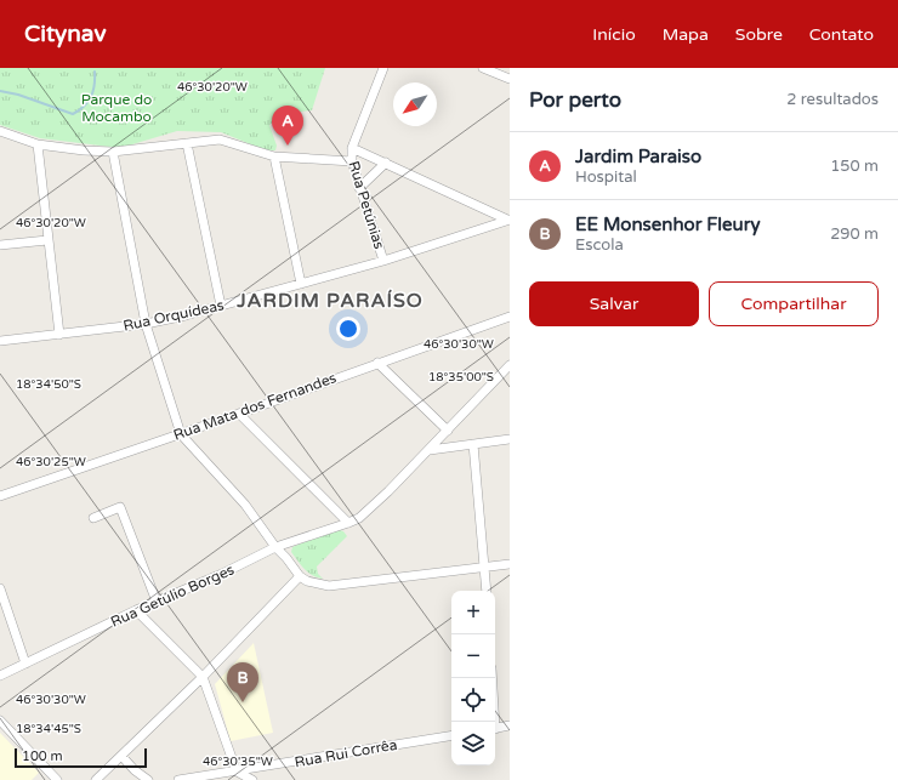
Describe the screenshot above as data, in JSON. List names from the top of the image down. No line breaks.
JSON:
{"streets":{"street":["Rua Petúnias","Rua Orquídeas","Rua Mata dos Fernandes","Rua Getúlio Borges","Rua Rui Corrêa"]},"crossings":[["Rua Petúnias","Rua Orquídeas"]],"districts":["JARDIM PARAÍSO"],"parks":["Parque do Mocambo"],"scale_bar":"100 m","north":"bottom left","page":{"header":"Citynav","nav":["Início","Mapa","Sobre","Contato"],"heading":["Por perto","2 resultados"],"pins":["A","B"],"list":[{"mark":"A","name":"Jardim Paraiso","note":"Hospital","value":"150 m"},{"mark":"B","name":"EE Monsenhor Fleury","note":"Escola","value":"290 m"}],"buttons":["Salvar","Compartilhar"],"map_buttons":["+","−"],"scale":"100 m"},"coordinates":["46°30'20\"W","46°30'30\"W","18°35'00\"S","18°34'50\"S","46°30'25\"W","18°34'45\"S","46°30'35\"W"]}
